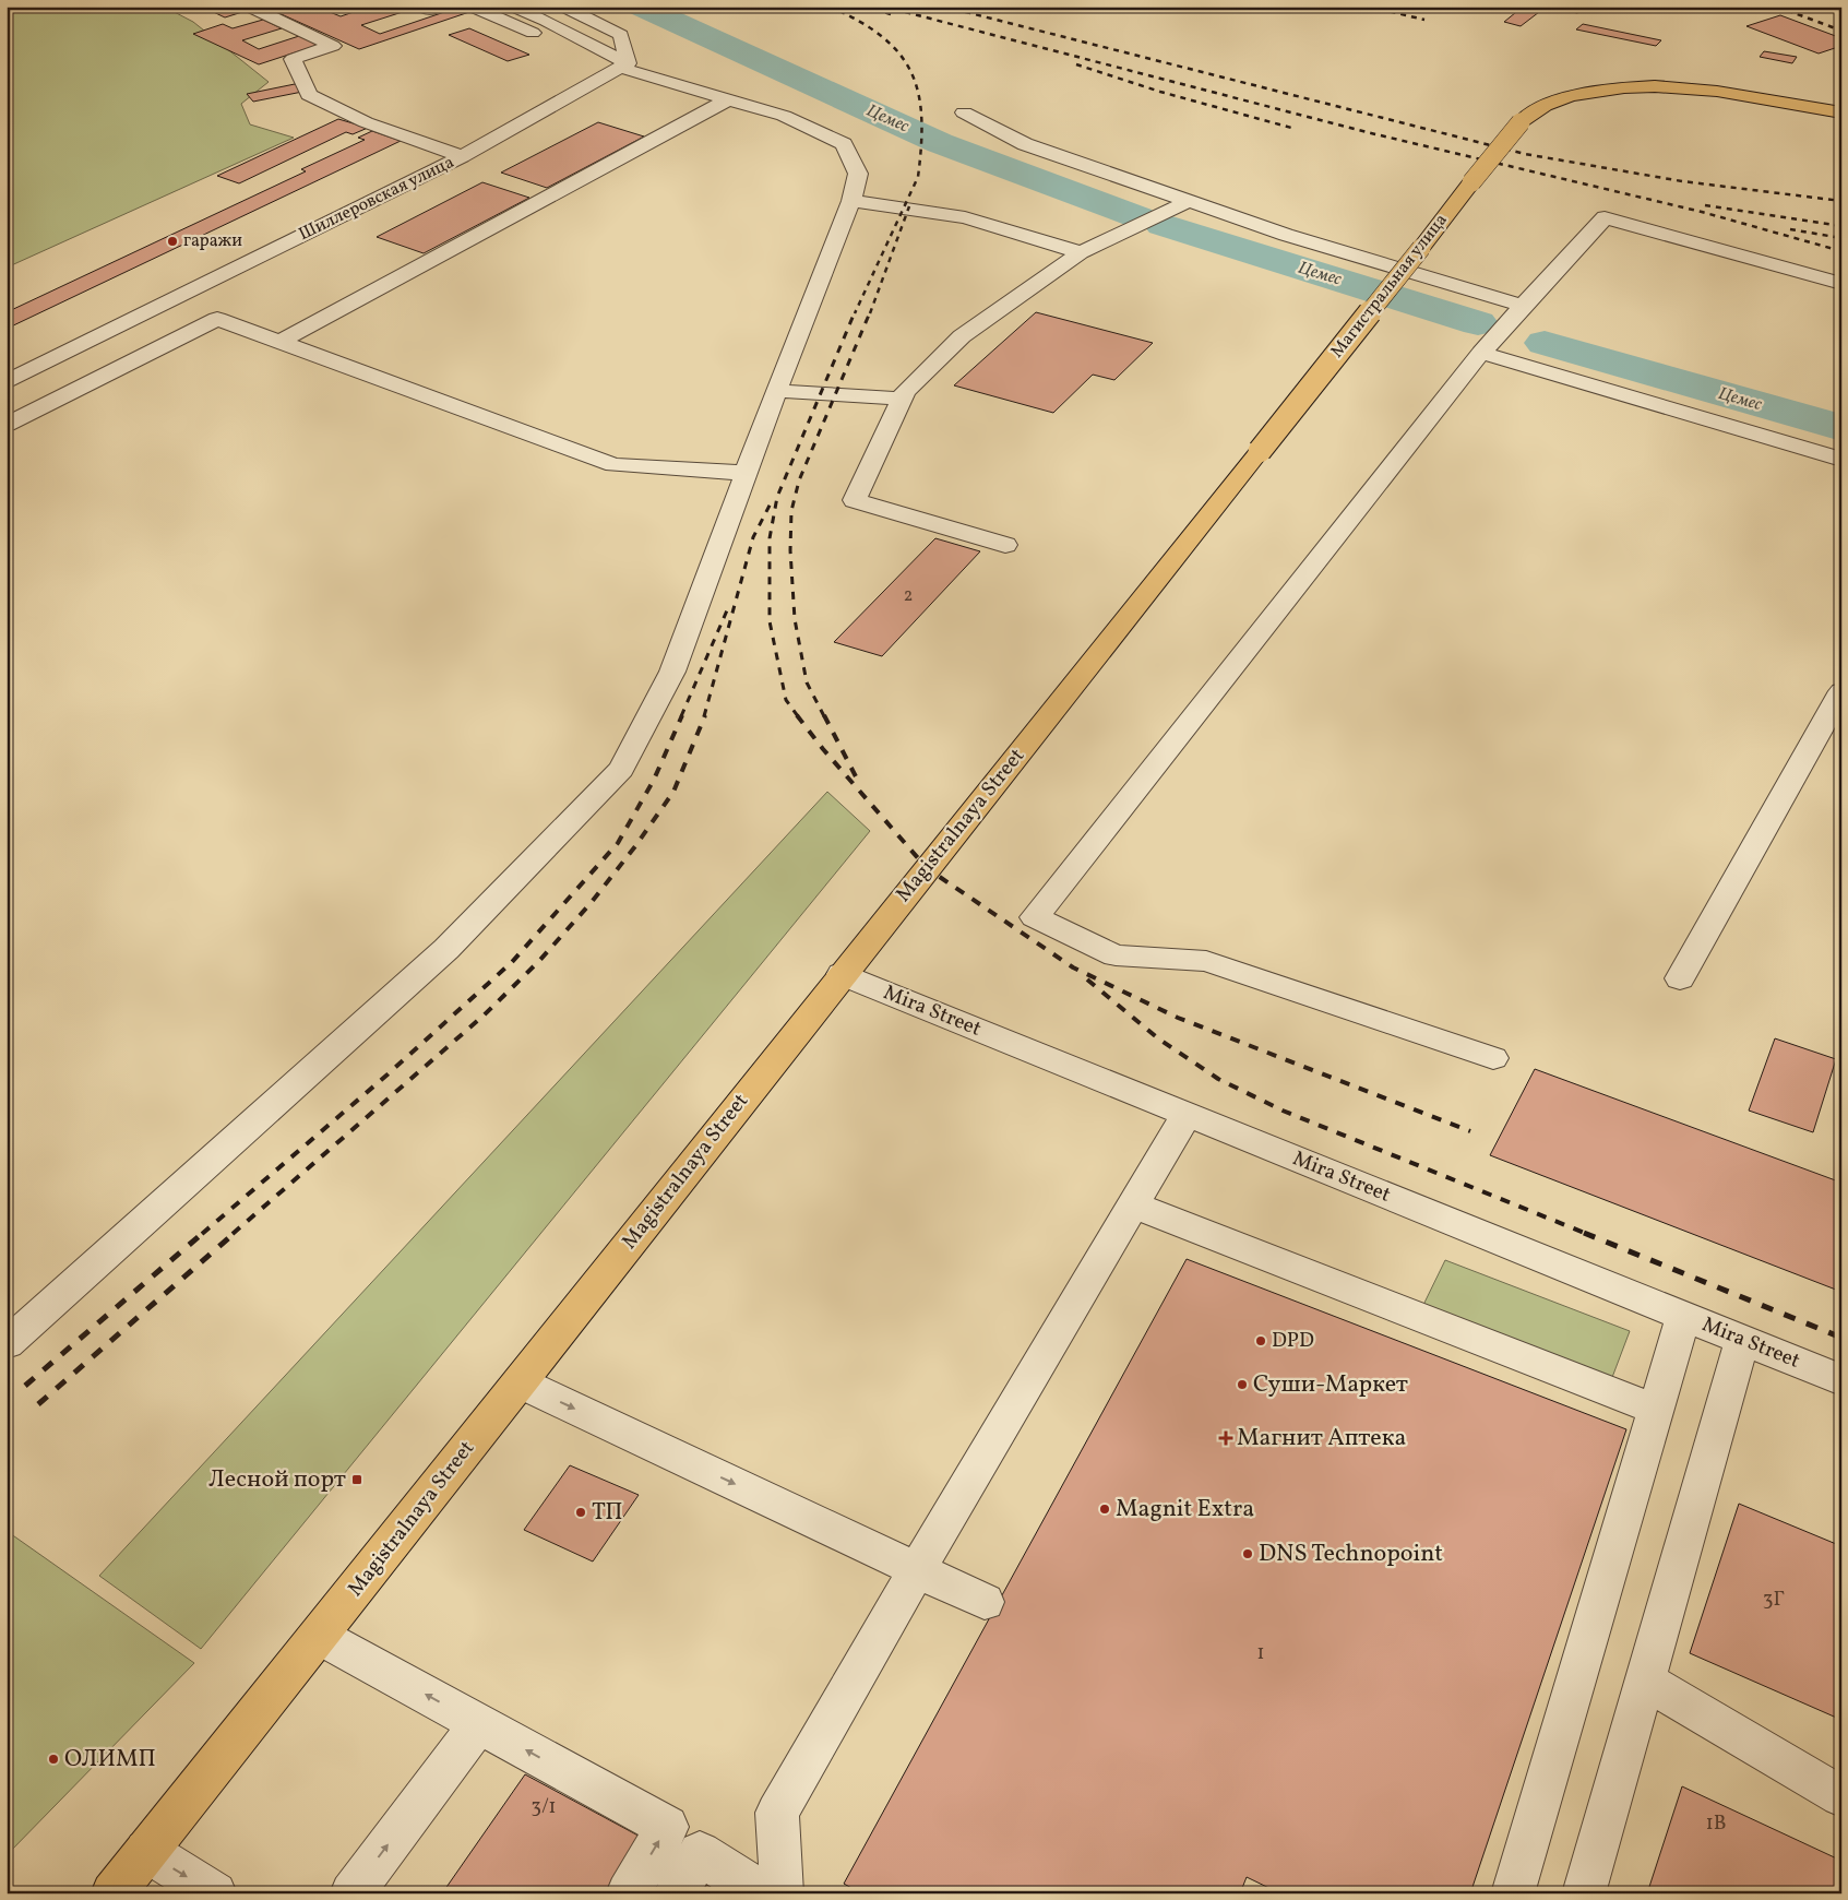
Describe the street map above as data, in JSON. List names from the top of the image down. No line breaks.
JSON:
{"streets":{"highway":["Магистральная улица","Magistralnaya Street"],"street":["Шиллеровская улица","Mira Street"]},"crossings":[["Магистральная улица","Magistralnaya Street"],["Magistralnaya Street","Mira Street"]],"water":["Цемес"],"places":{"other":["гаражи","DPD","Суши-Маркет","Magnit Extra","ТП","DNS Technopoint","ОЛИМП"],"health":["Магнит Аптека"],"transit":["Лесной порт"]},"house_numbers":["2","3Г","1","3/1","1В"]}
